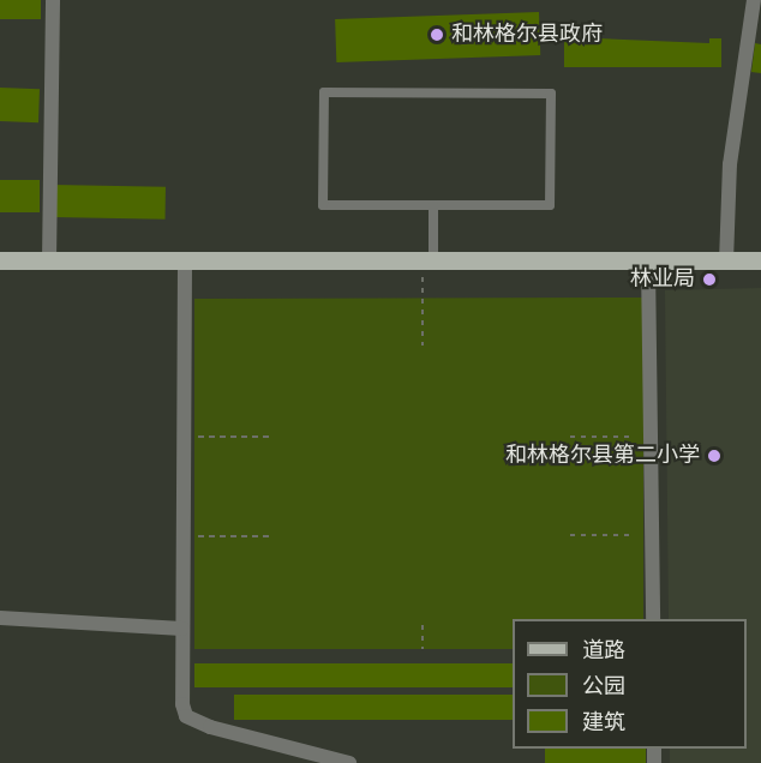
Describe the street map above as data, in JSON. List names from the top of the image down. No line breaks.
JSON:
{"places":["和林格尔县政府","林业局","和林格尔县第二小学"],"legend":["道路","公园","建筑"]}
